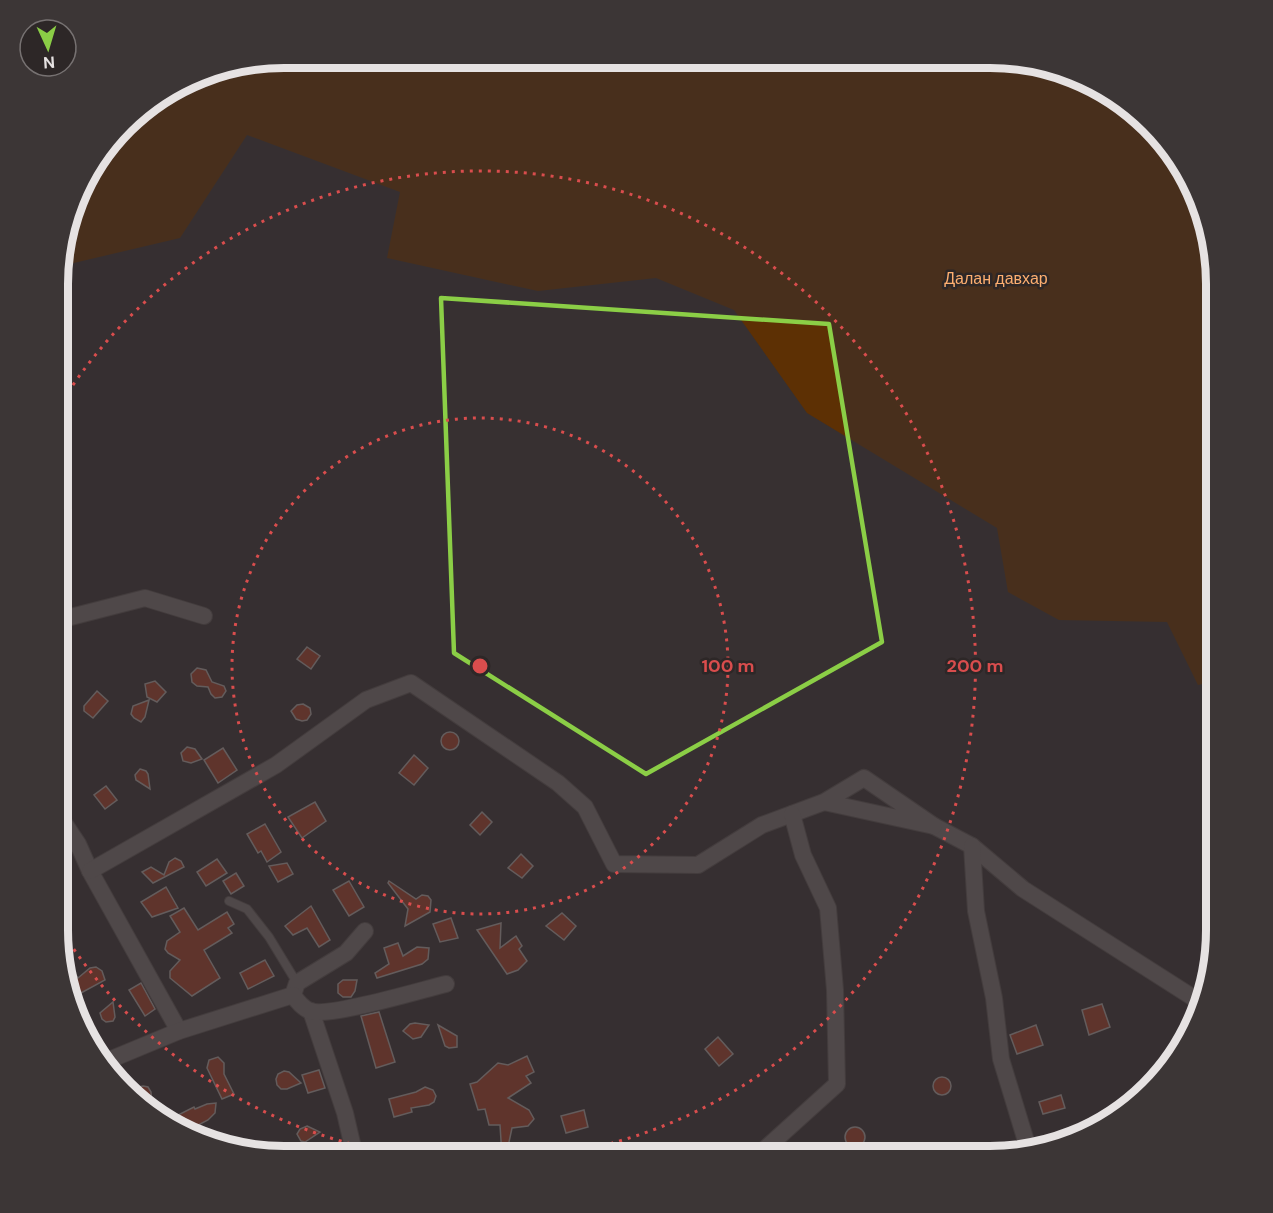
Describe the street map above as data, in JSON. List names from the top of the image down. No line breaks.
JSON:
{"parks":["Далан давхар"],"north":"bottom","rings":["100 m","200 m"]}
